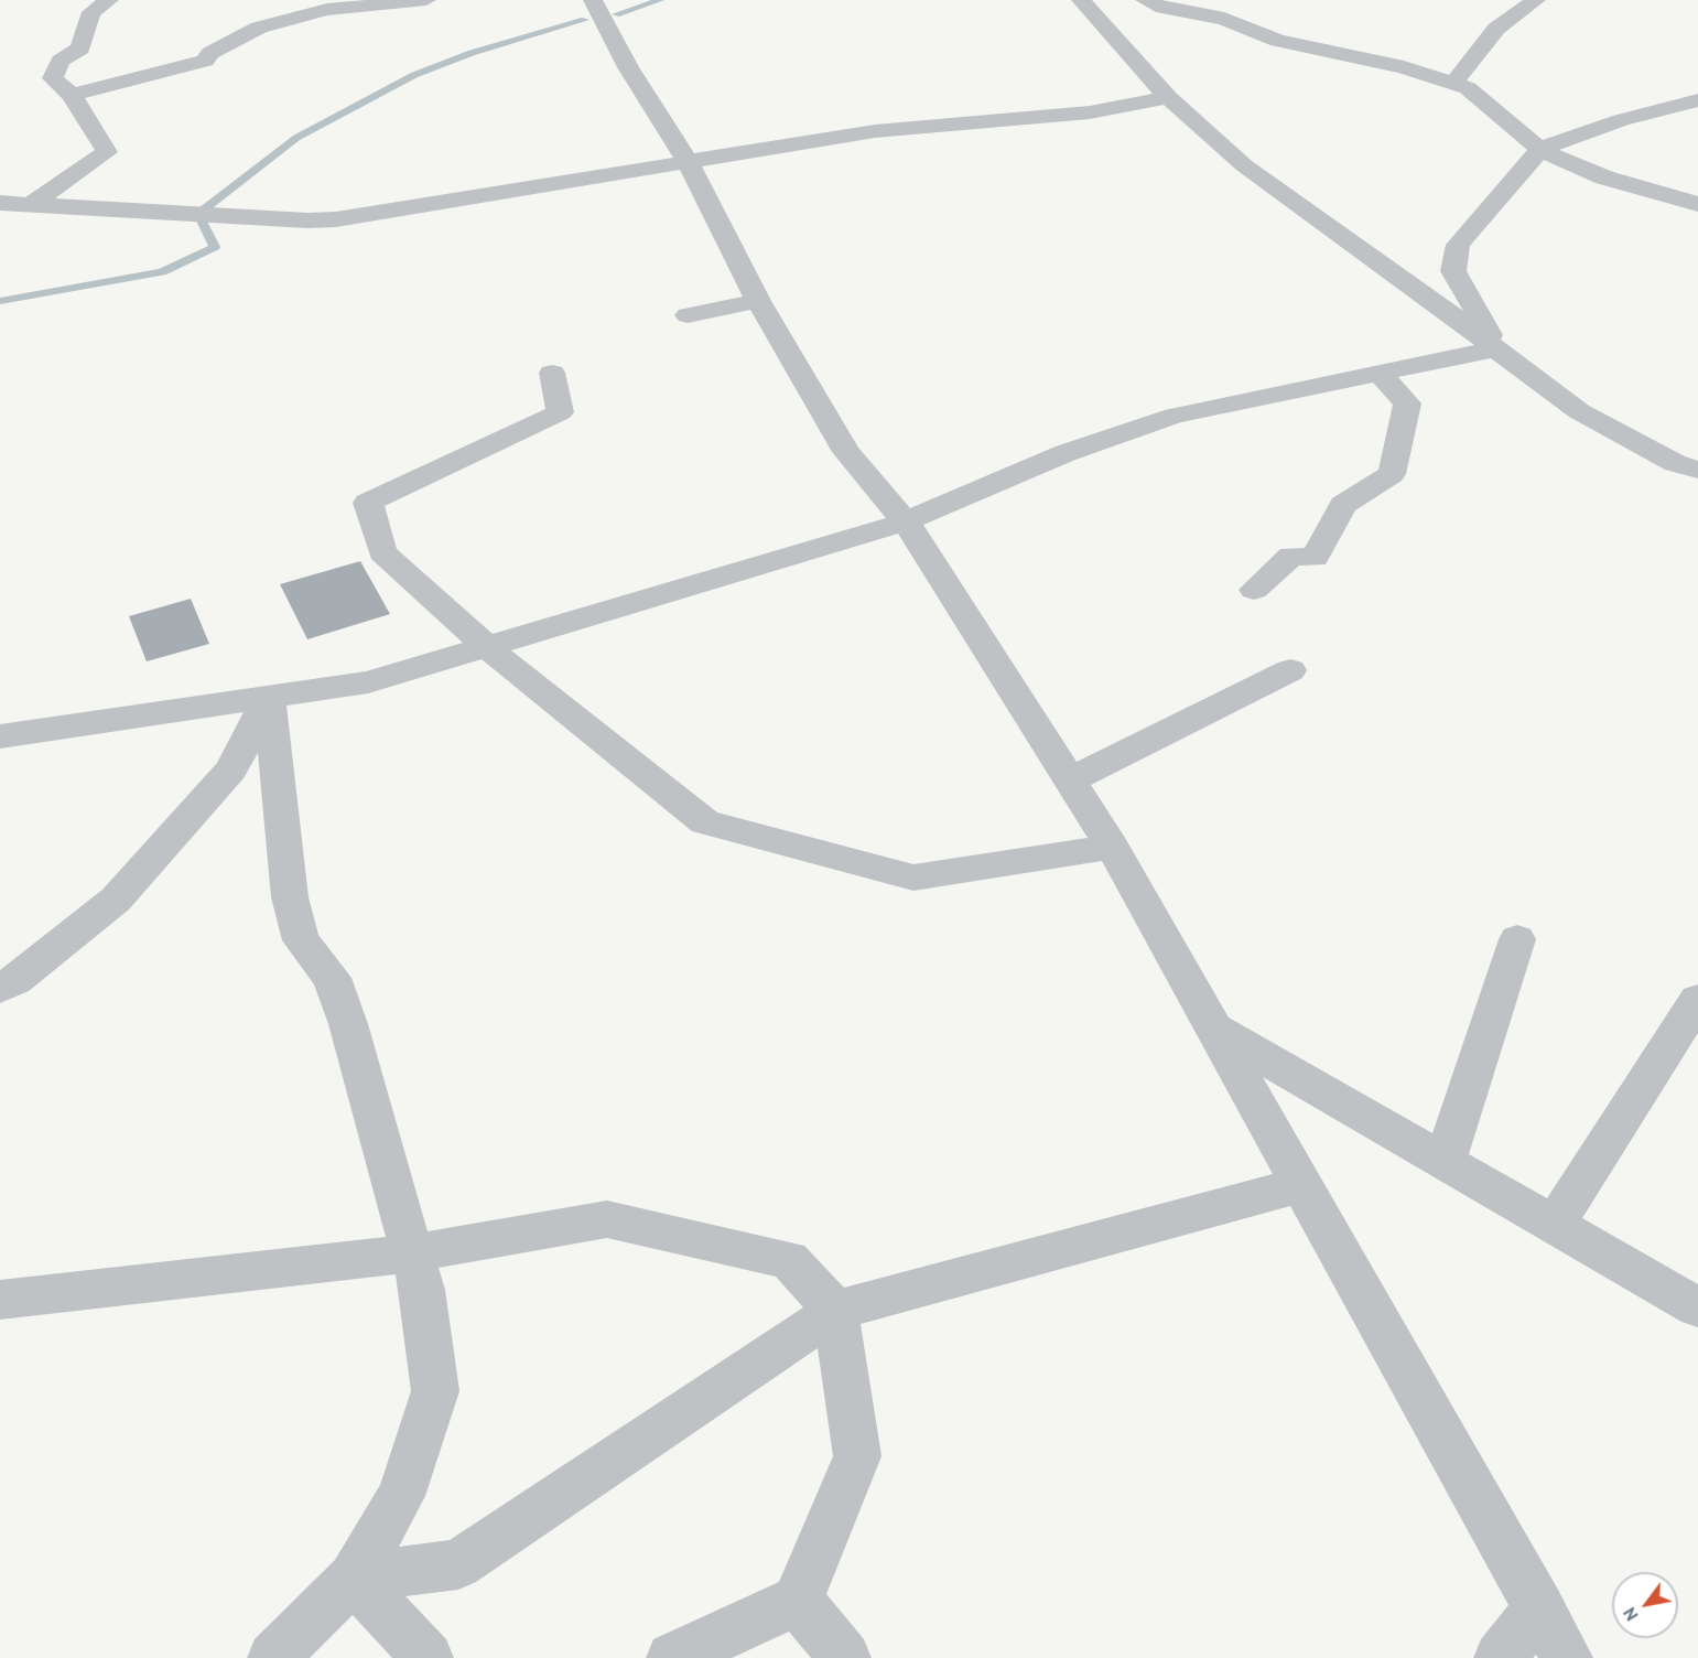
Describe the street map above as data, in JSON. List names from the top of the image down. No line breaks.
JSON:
{"north":"bottom left"}
